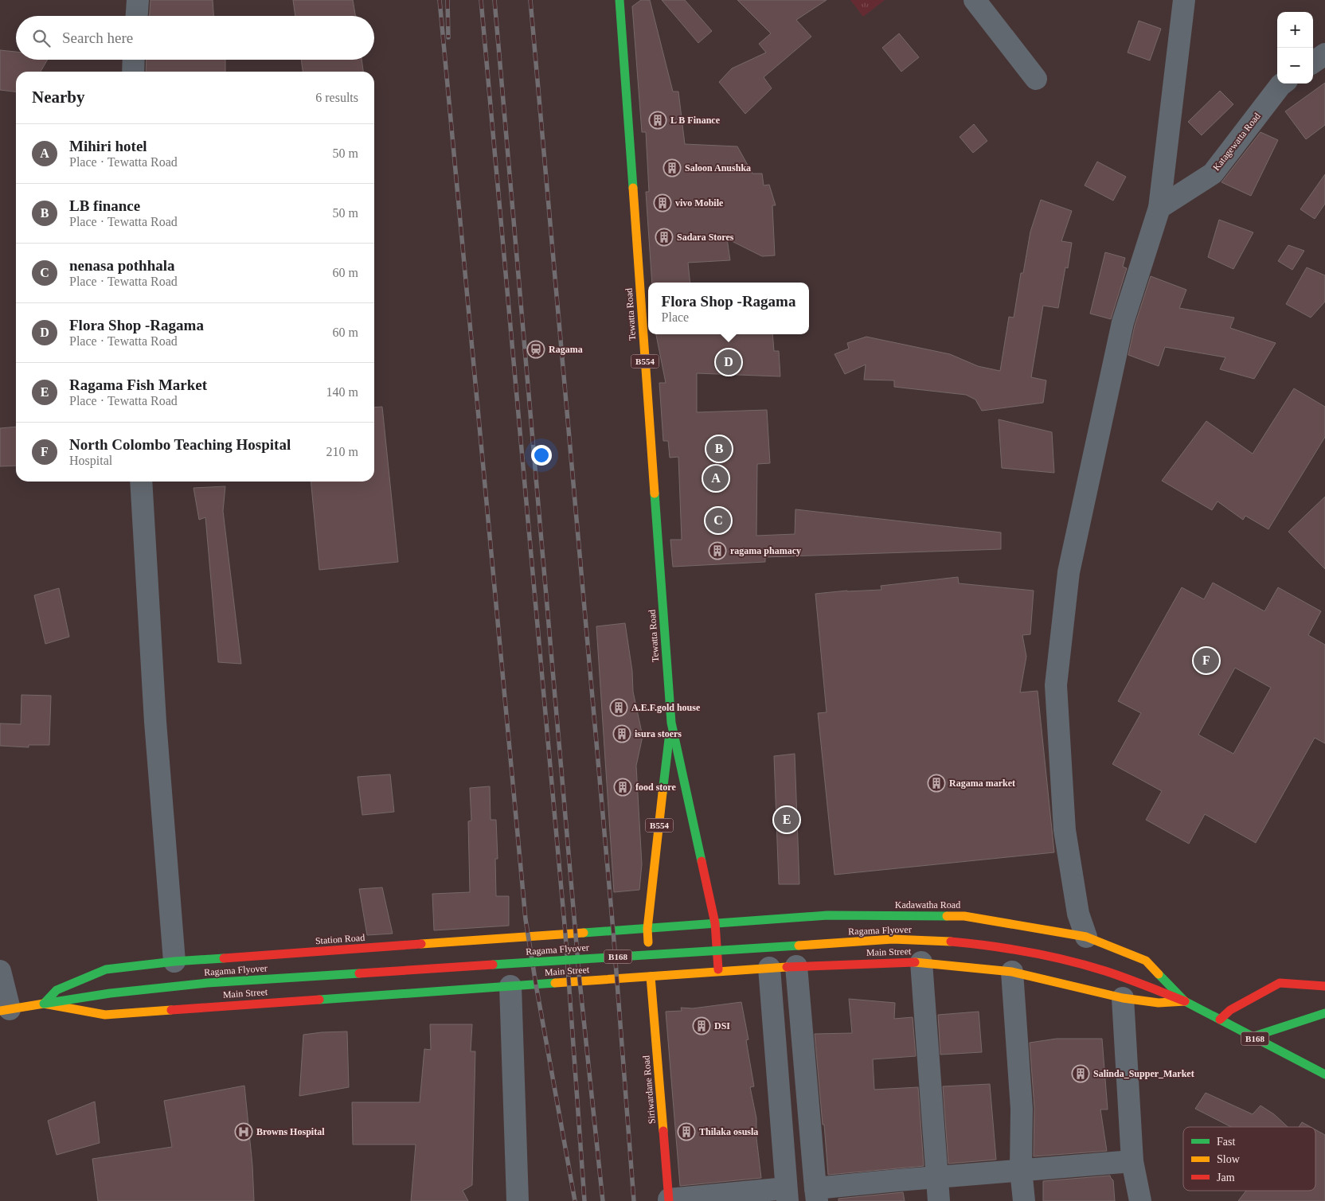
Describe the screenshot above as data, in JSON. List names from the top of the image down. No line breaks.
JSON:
{"streets":{"main road":["Tewatta Road","B554","Kadawatha Road","Ragama Flyover","Station Road","Main Street","B168","Siriwardane Road"],"street":["Katagewatta Road"]},"crossings":[["Tewatta Road","Kadawatha Road"],["Tewatta Road","Station Road"],["Tewatta Road","Main Street"],["Tewatta Road","Siriwardane Road"],["Kadawatha Road","Ragama Flyover"],["Kadawatha Road","Station Road"],["Kadawatha Road","Main Street"],["Kadawatha Road","B168"],["Kadawatha Road","Siriwardane Road"],["Ragama Flyover","Station Road"],["Ragama Flyover","Main Street"],["Ragama Flyover","B168"],["Station Road","Main Street"],["Station Road","B168"],["Station Road","Siriwardane Road"],["Main Street","B168"],["Main Street","Siriwardane Road"]],"places":{"building":["L B Finance","Saloon Anushka","vivo Mobile","Sadara Stores","ragama phamacy","A.E.F.gold house","isura stoers","Ragama market","food store","DSI","Salinda_Supper_Market","Thilaka osusla"],"station":["Ragama"],"hospital":["Browns Hospital"]},"legend":["Fast","Slow","Jam"],"page":{"map_buttons":["+","−"],"search":"Search here","heading":["Nearby","6 results"],"list":[{"mark":"A","name":"Mihiri hotel","note":"Place · Tewatta Road","value":"50 m"},{"mark":"B","name":"LB finance","note":"Place · Tewatta Road","value":"50 m"},{"mark":"C","name":"nenasa pothhala","note":"Place · Tewatta Road","value":"60 m"},{"mark":"D","name":"Flora Shop -Ragama","note":"Place · Tewatta Road","value":"60 m"},{"mark":"E","name":"Ragama Fish Market","note":"Place · Tewatta Road","value":"140 m"},{"mark":"F","name":"North Colombo Teaching Hospital","note":"Hospital","value":"210 m"}],"popup":["Flora Shop -Ragama","Place"],"pins":["D","B","A","C","F","E"]}}
